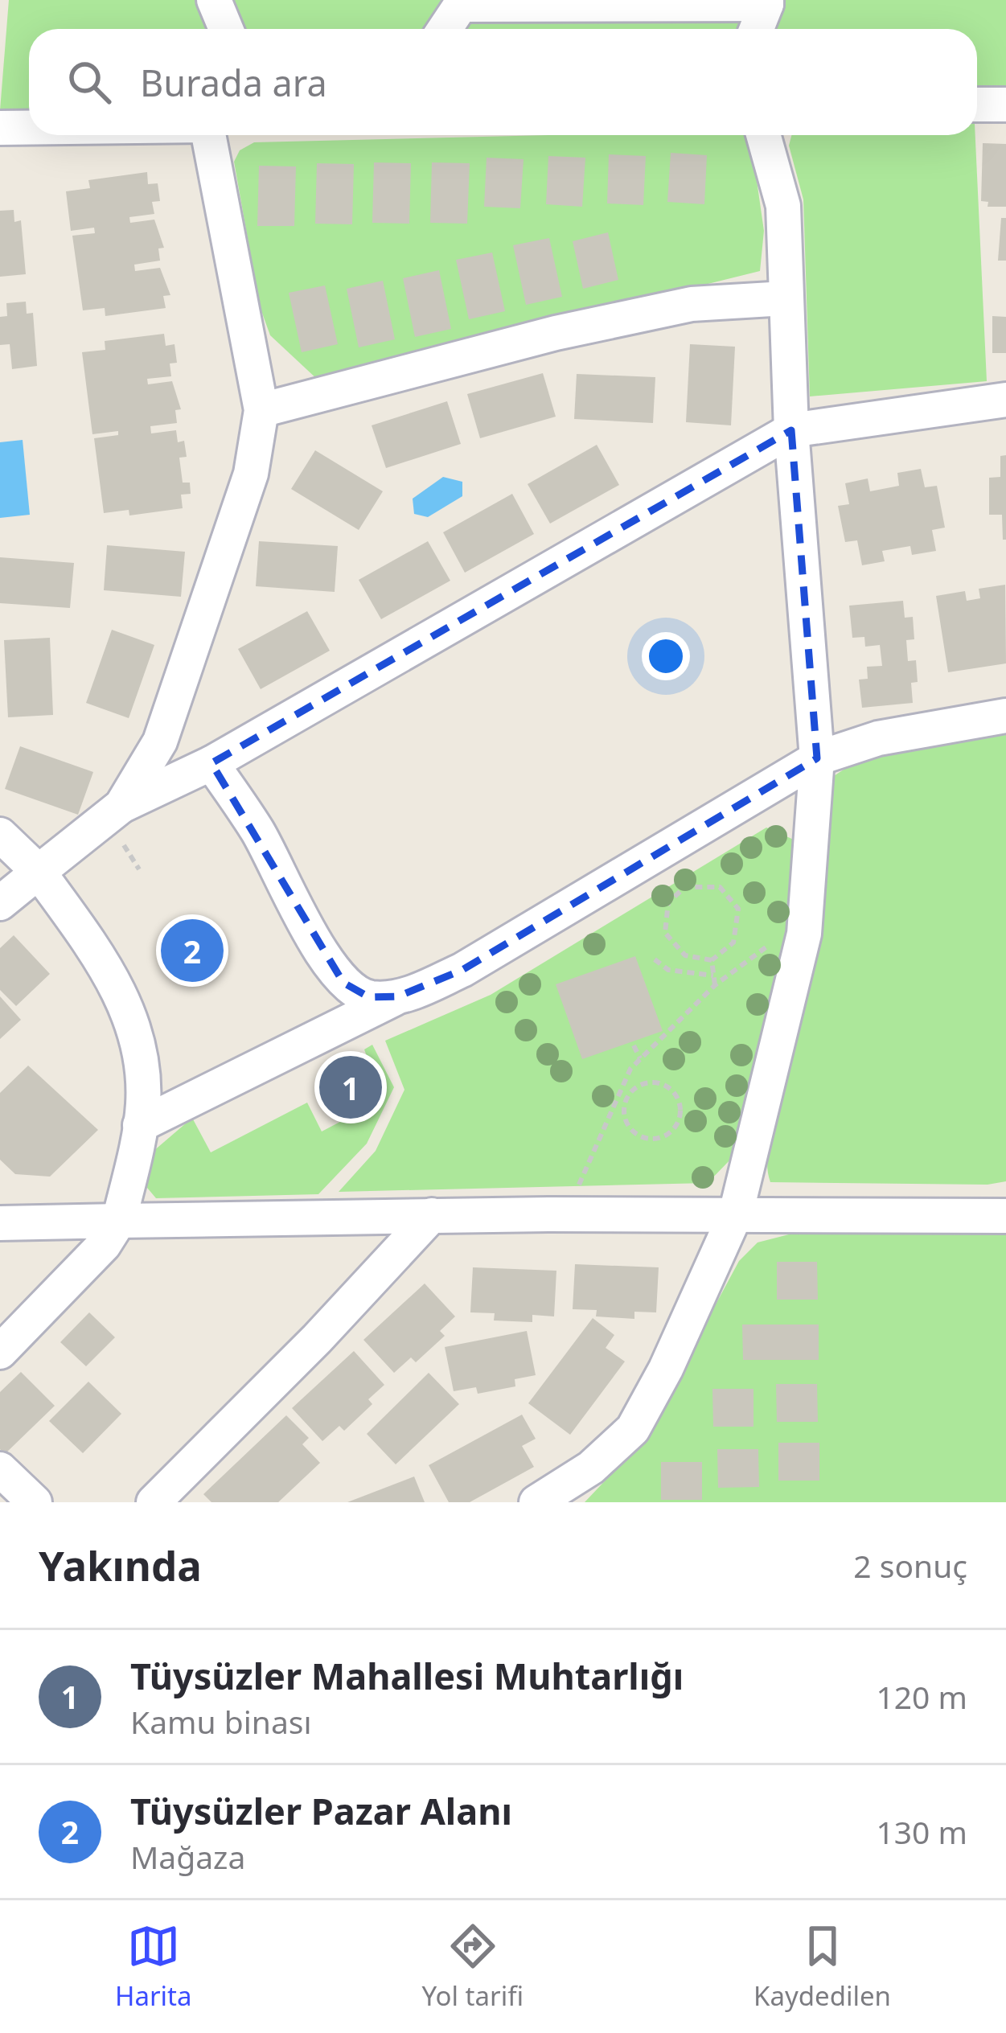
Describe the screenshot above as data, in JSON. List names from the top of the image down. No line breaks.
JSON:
{"page":{"search":"Burada ara","pins":["2","1"],"heading":["Yakında","2 sonuç"],"list":[{"mark":"1","name":"Tüysüzler Mahallesi Muhtarlığı","note":"Kamu binası","value":"120 m"},{"mark":"2","name":"Tüysüzler Pazar Alanı","note":"Mağaza","value":"130 m"}],"nav":["Harita","Yol tarifi","Kaydedilen"]}}
